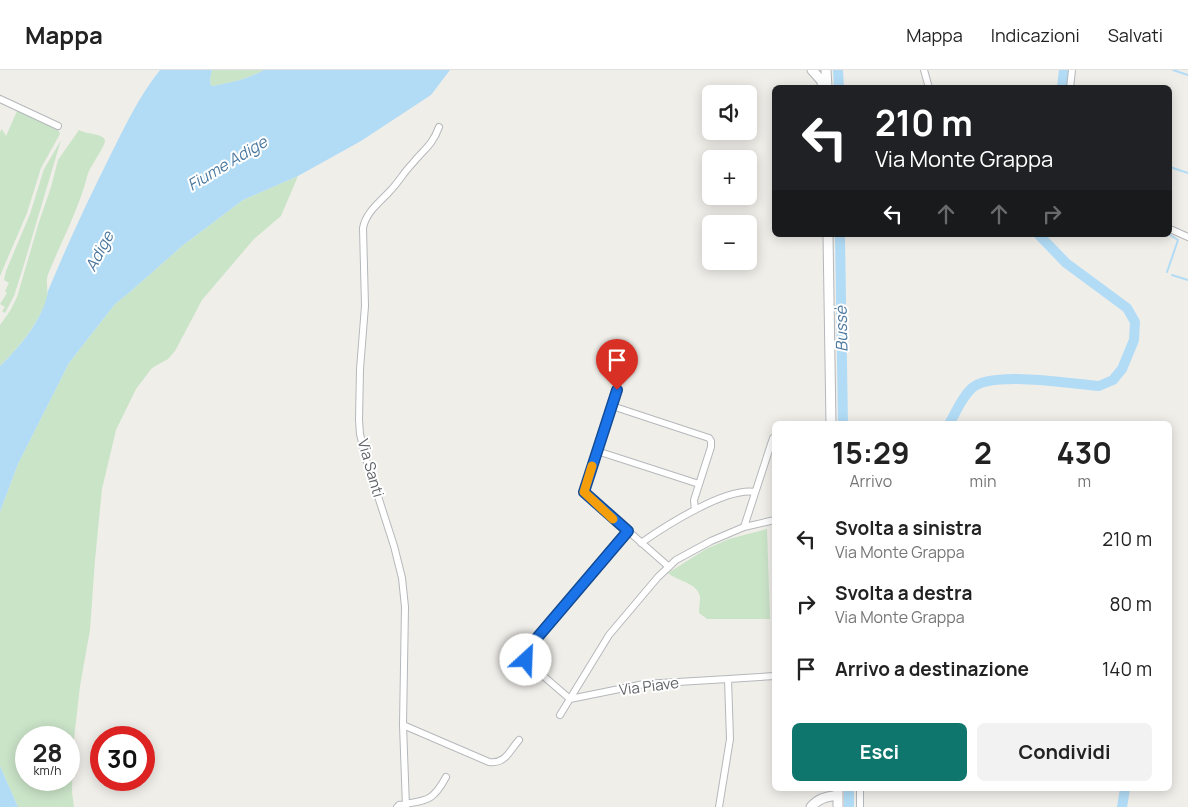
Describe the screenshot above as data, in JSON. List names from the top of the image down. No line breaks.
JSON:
{"streets":{"street":["Via Santi","Via Piave"]},"water":["Fiume Adige","Adige","Bussè"],"page":{"header":"Mappa","nav":["Mappa","Indicazioni","Salvati"],"map_buttons":["+","−"],"turn":["210 m","Via Monte Grappa"],"eta":["15:29","Arrivo","2","min","430","m"],"list":[{"name":"Svolta a sinistra","note":"Via Monte Grappa","value":"210 m"},{"name":"Svolta a destra","note":"Via Monte Grappa","value":"80 m"},{"name":"Arrivo a destinazione","value":"140 m"}],"buttons":["Esci","Condividi"],"speed":"28 km/h","limit":"30"}}
